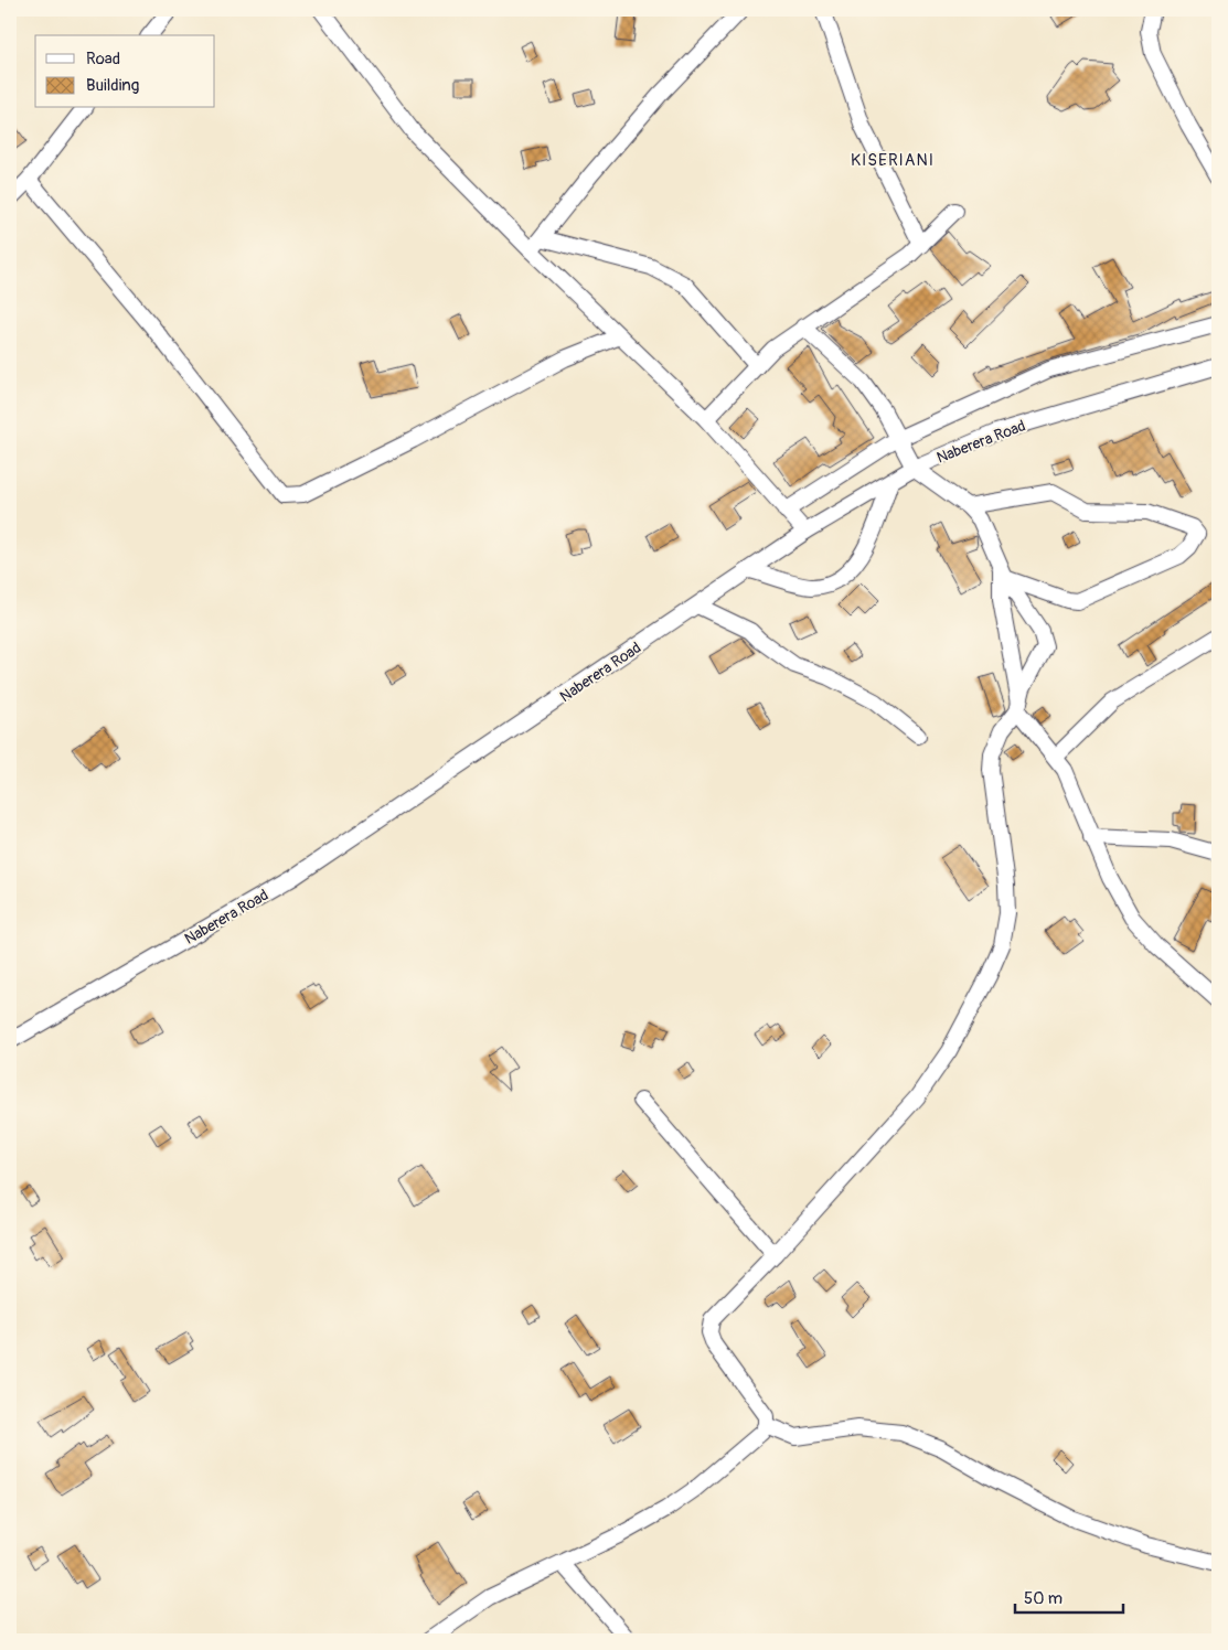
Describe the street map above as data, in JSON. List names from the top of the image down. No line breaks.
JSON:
{"streets":{"street":["Naberera Road"]},"districts":["KISERIANI"],"legend":["Road","Building"],"scale_bar":"50 m"}
